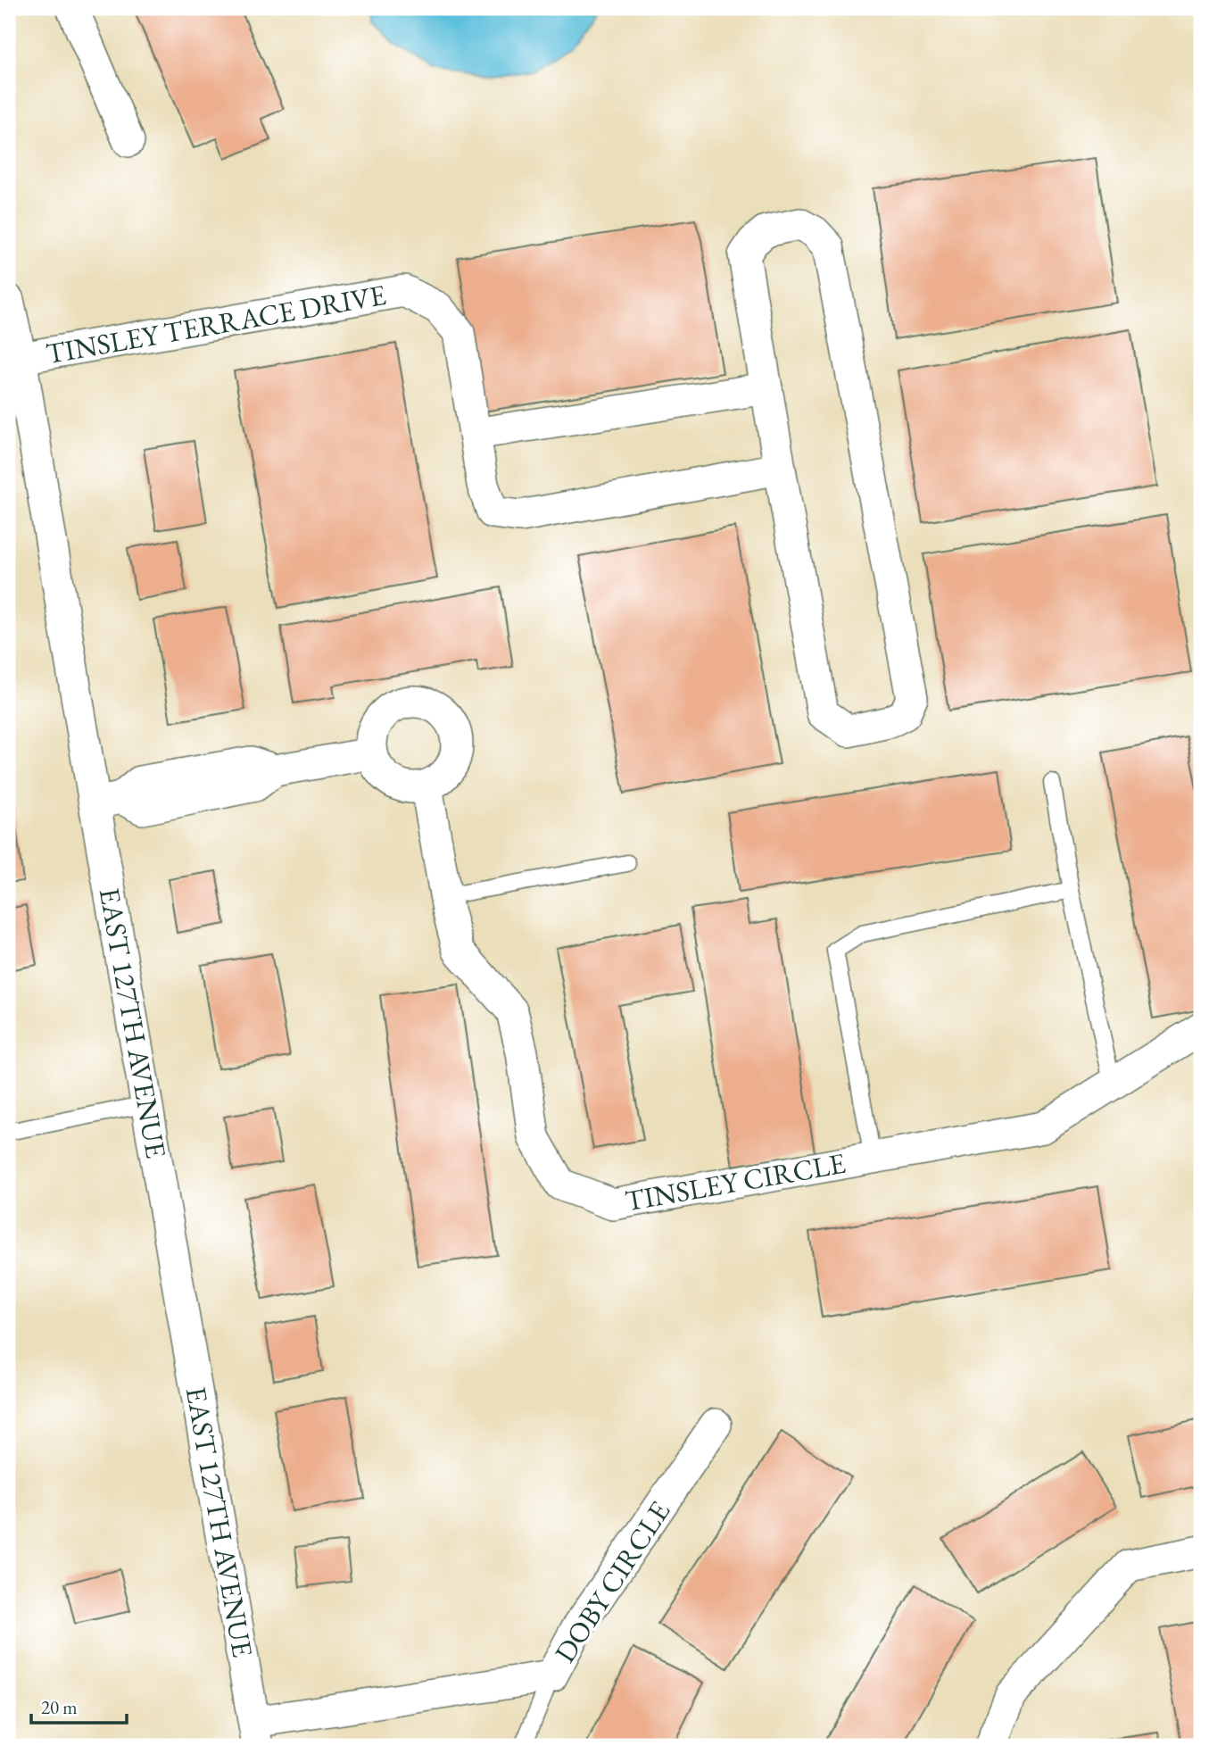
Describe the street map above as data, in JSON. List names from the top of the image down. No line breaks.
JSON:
{"streets":{"street":["TINSLEY TERRACE DRIVE","EAST 127TH AVENUE","TINSLEY CIRCLE","DOBY CIRCLE"]},"crossings":[["TINSLEY TERRACE DRIVE","EAST 127TH AVENUE"],["EAST 127TH AVENUE","DOBY CIRCLE"]],"scale_bar":"20 m"}
